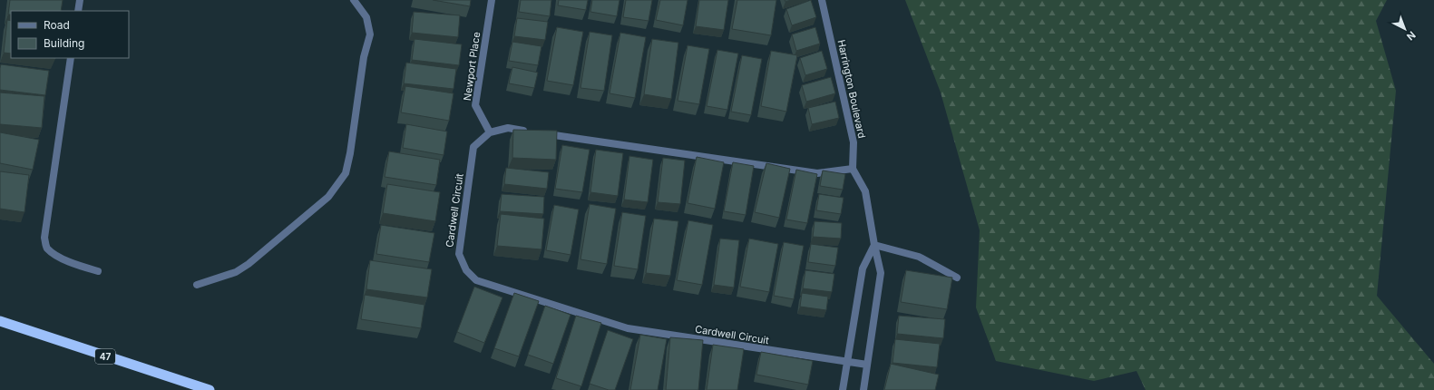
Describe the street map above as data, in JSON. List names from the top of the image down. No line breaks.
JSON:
{"streets":{"highway":["47"],"street":["Newport Place","Harrington Boulevard","Cardwell Circuit"]},"crossings":[["Newport Place","Cardwell Circuit"]],"legend":["Road","Building"],"north":"bottom right"}
